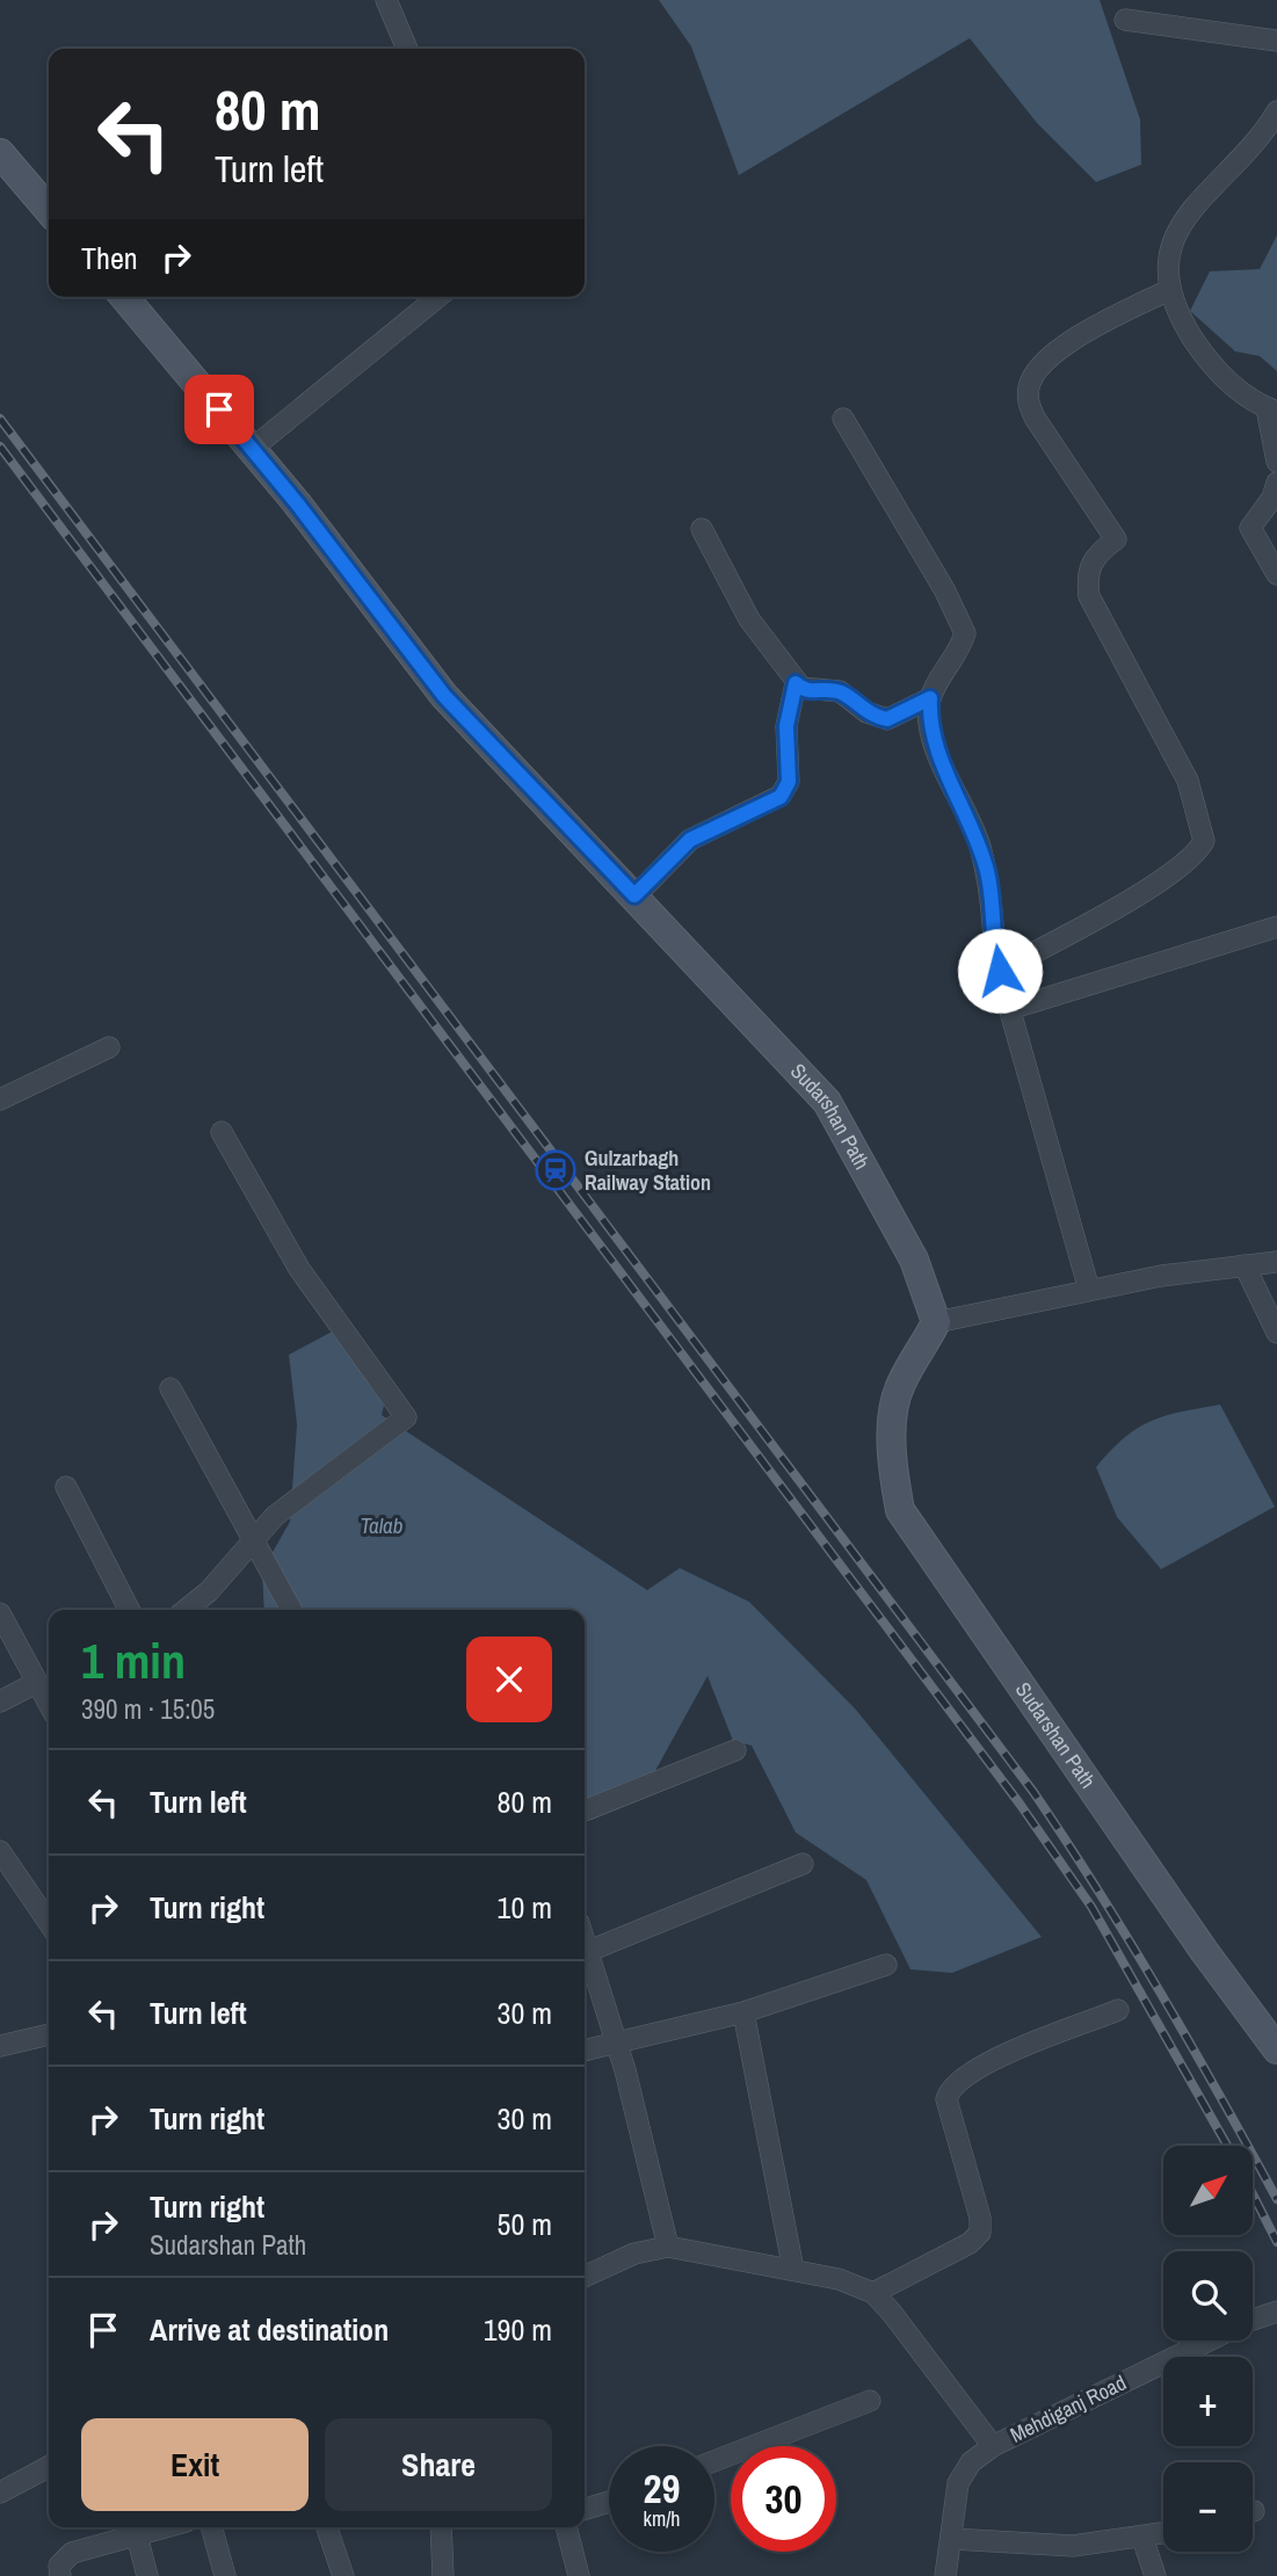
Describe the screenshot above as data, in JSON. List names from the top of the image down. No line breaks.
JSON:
{"streets":{"main road":["Sudarshan Path"],"street":["Mehdiganj Road"]},"water":["Talab"],"places":{"station":["Gulzarbagh Railway Station"]},"north":"top right","page":{"turn":["80 m","Turn left"],"then":"Then","heading":["1 min","390 m · 15:05"],"list":[{"name":"Turn left","value":"80 m"},{"name":"Turn right","value":"10 m"},{"name":"Turn left","value":"30 m"},{"name":"Turn right","value":"30 m"},{"name":"Turn right","note":"Sudarshan Path","value":"50 m"},{"name":"Arrive at destination","value":"190 m"}],"map_buttons":["+","−"],"buttons":["Exit","Share"],"speed":"29 km/h","limit":"30"}}
